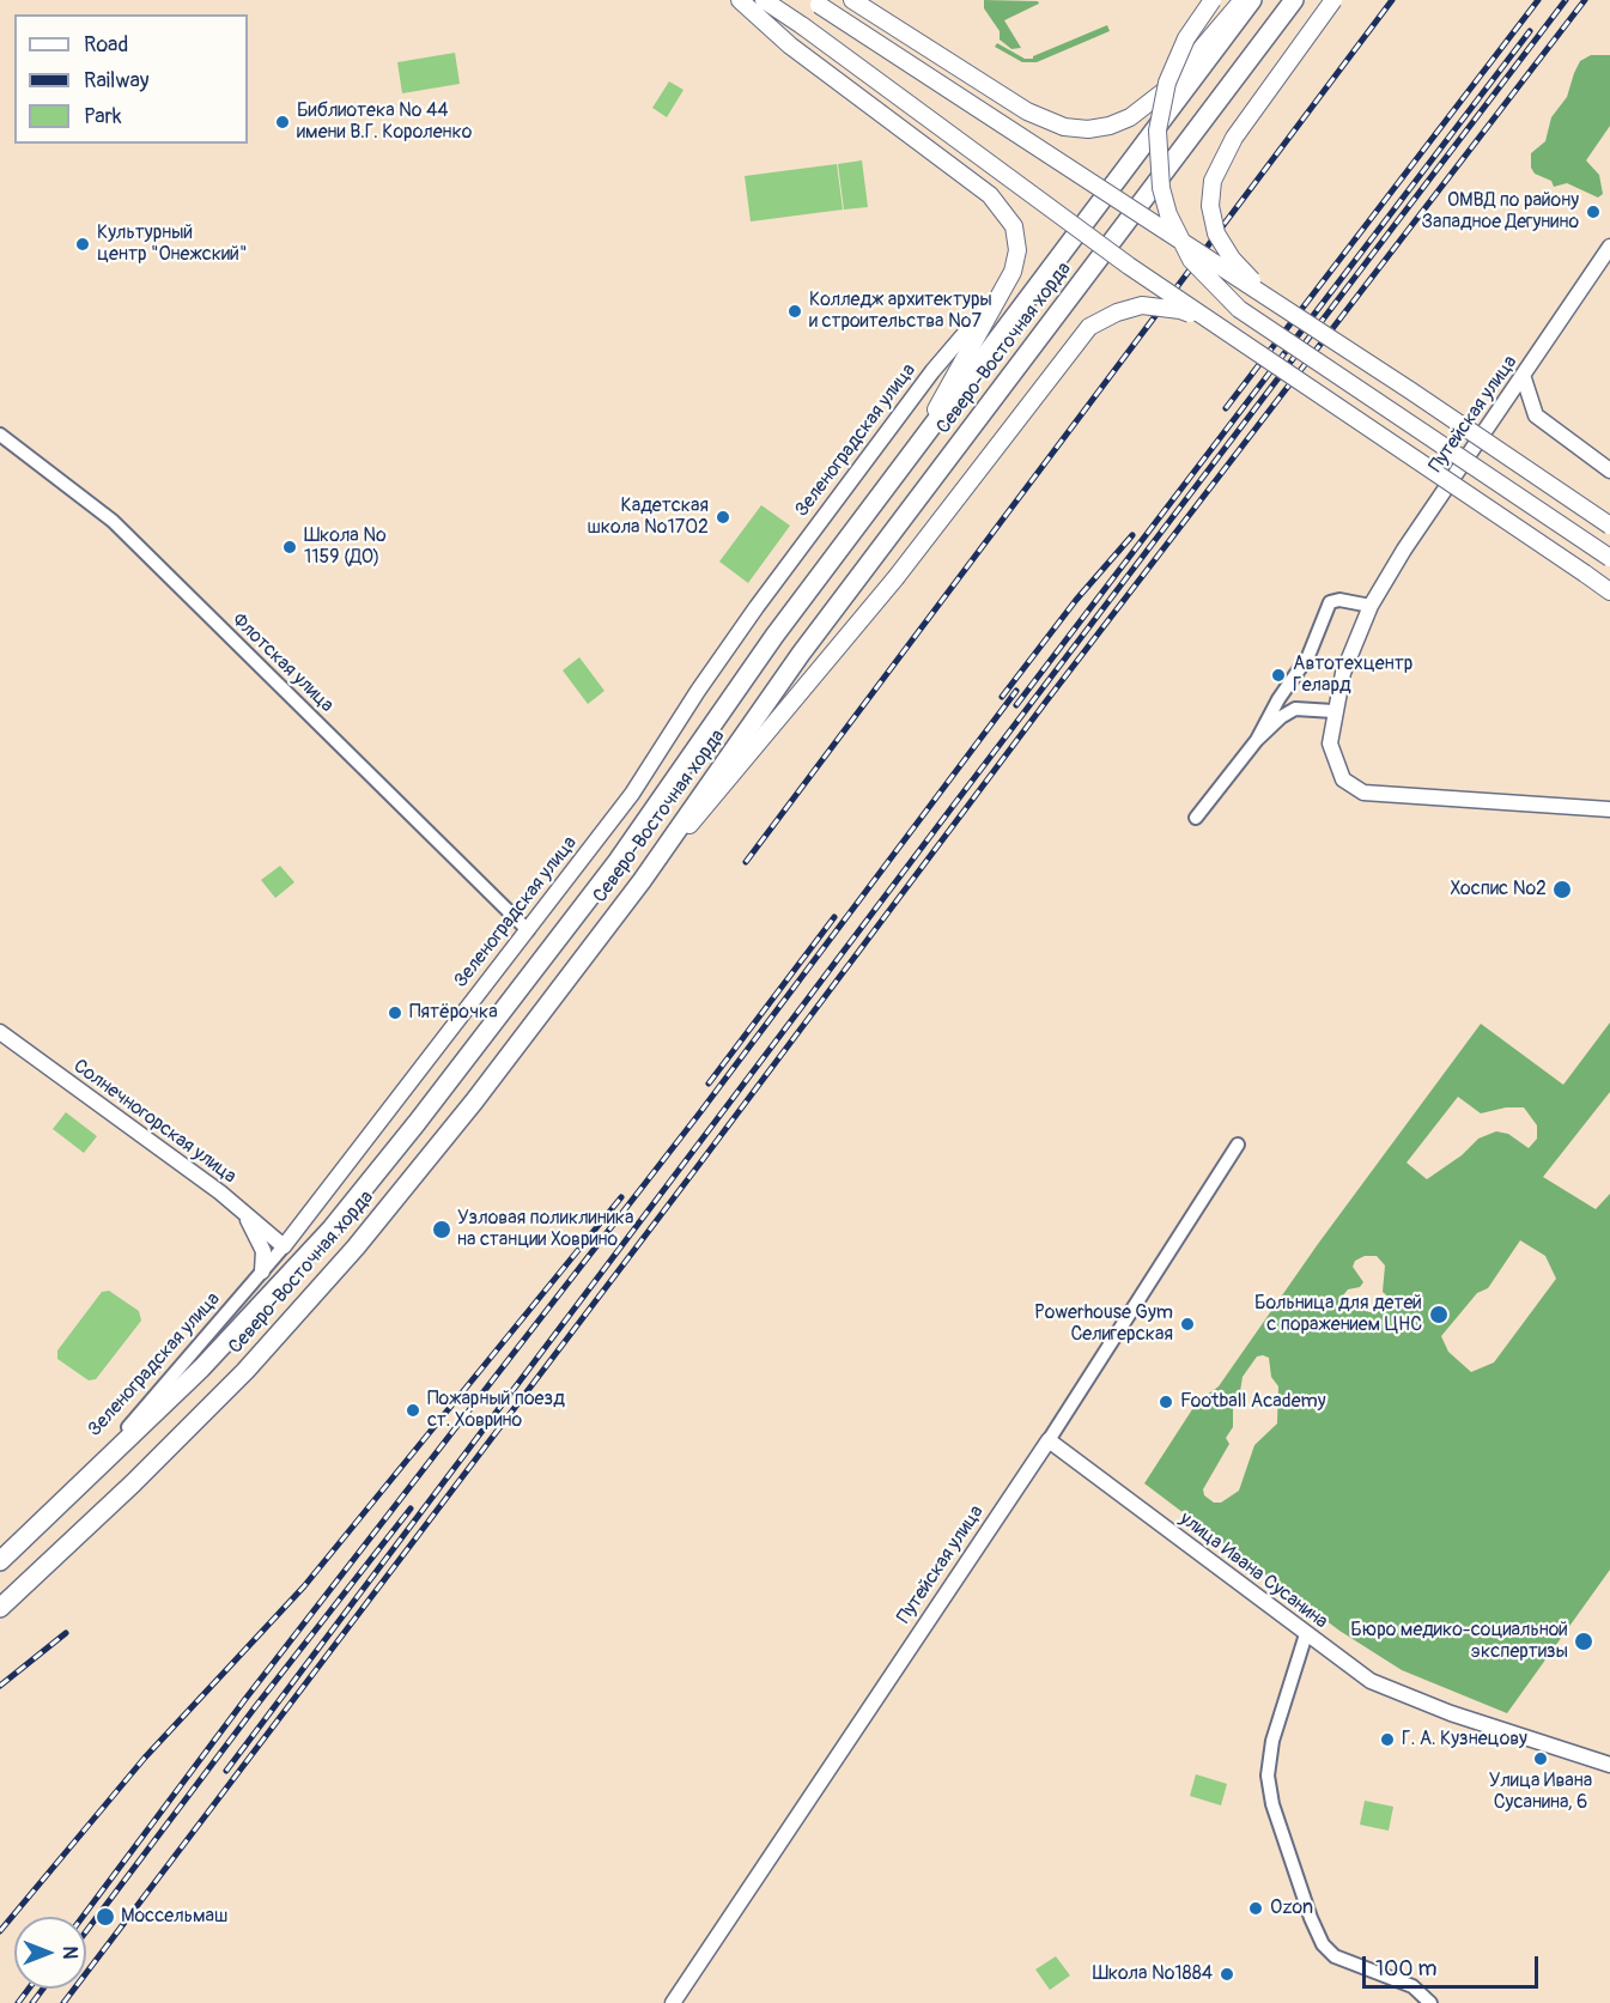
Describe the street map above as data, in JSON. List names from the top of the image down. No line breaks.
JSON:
{"streets":{"main road":["Северо-Восточная хорда"],"street":["Путейская улица","Зеленоградская улица","Флотская улица","Солнечногорская улица","улица Ивана Сусанина"]},"crossings":[["Путейская улица","улица Ивана Сусанина"],["Зеленоградская улица","Флотская улица"],["Зеленоградская улица","Солнечногорская улица"]],"places":["Библиотека № 44 имени В.Г. Короленко","ОМВД по району Западное Дегунино","Культурный центр \"Онежский\"","Колледж архитектуры и строительства №7","Кадетская школа №1702","Школа № 1159 (ДО)","Автотехцентр Гелард","Хоспис №2","Пятёрочка","Узловая поликлиника на станции Ховрино","Больница для детей с поражением ЦНС","Powerhouse Gym Селигерская","Football Academy","Пожарный поезд ст. Ховрино","Бюро медико-социальной экспертизы","Г. А. Кузнецову","Улица Ивана Сусанина, 6","Ozon","Моссельмаш","Школа №1884"],"legend":["Road","Railway","Park"],"scale_bar":"100 m","north":"right"}
